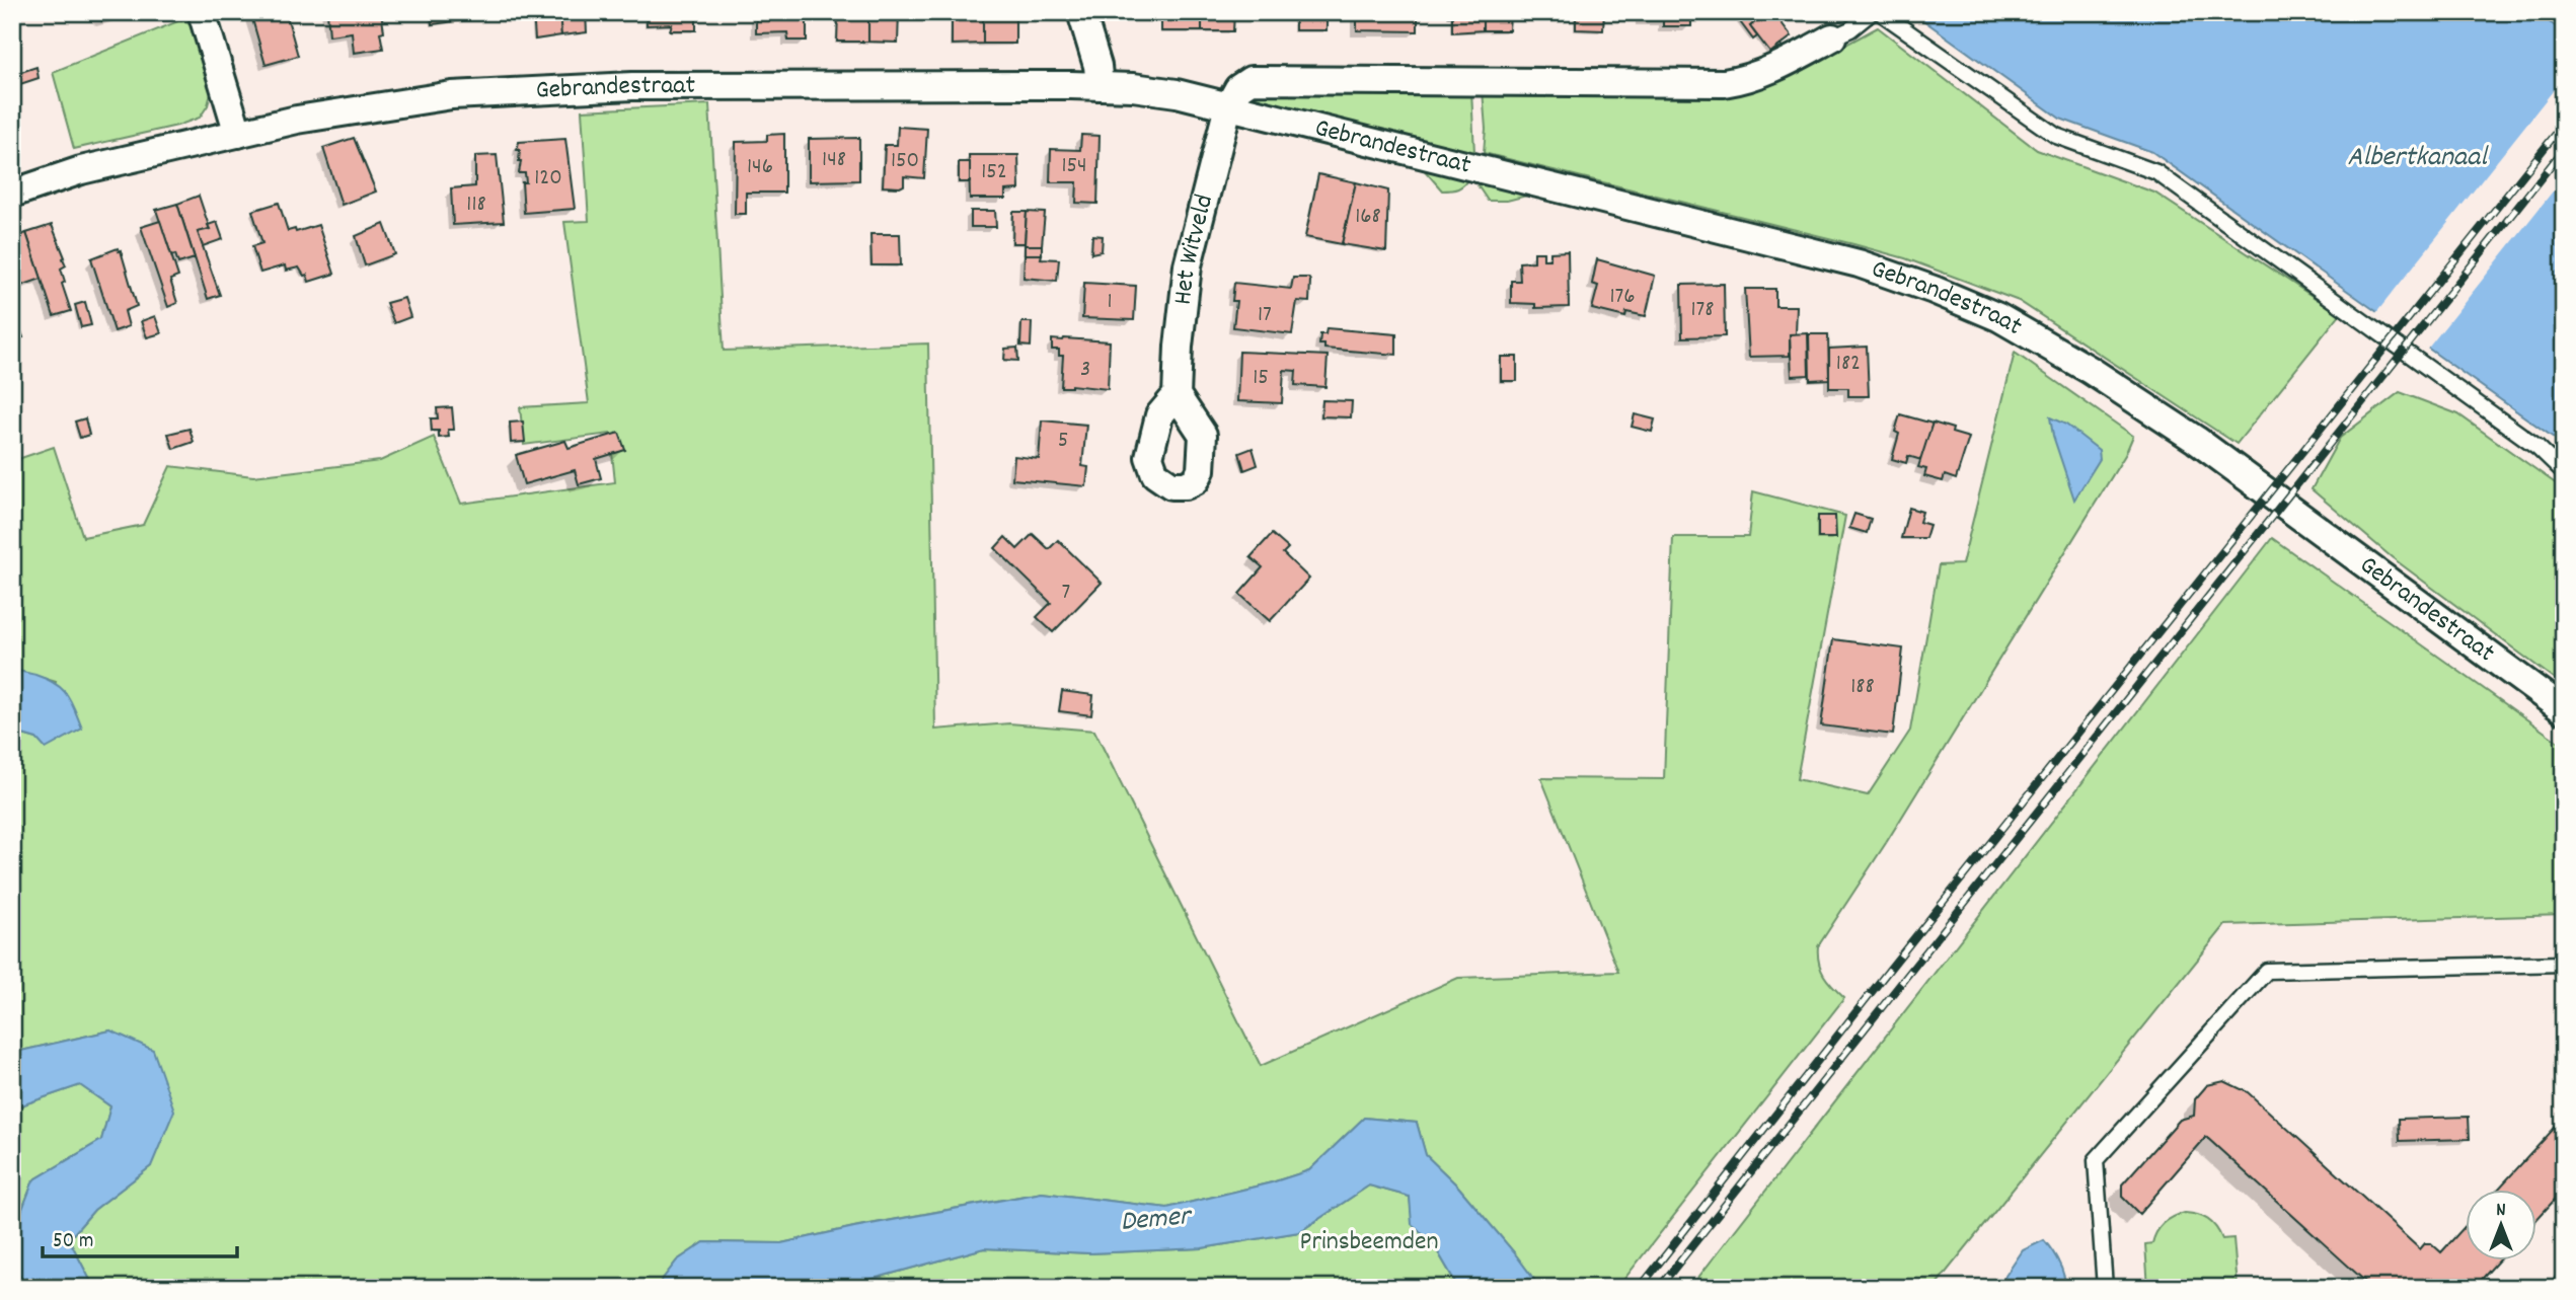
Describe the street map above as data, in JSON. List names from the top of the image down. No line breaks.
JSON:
{"streets":{"street":["Gebrandestraat","Het Witveld"]},"crossings":[["Gebrandestraat","Het Witveld"]],"water":["Albertkanaal","Demer"],"parks":["Prinsbeemden"],"house_numbers":["148","150","154","146","152","120","118","168","176","1","178","17","182","3","15","5","7","188"],"scale_bar":"50 m","north":"top"}
